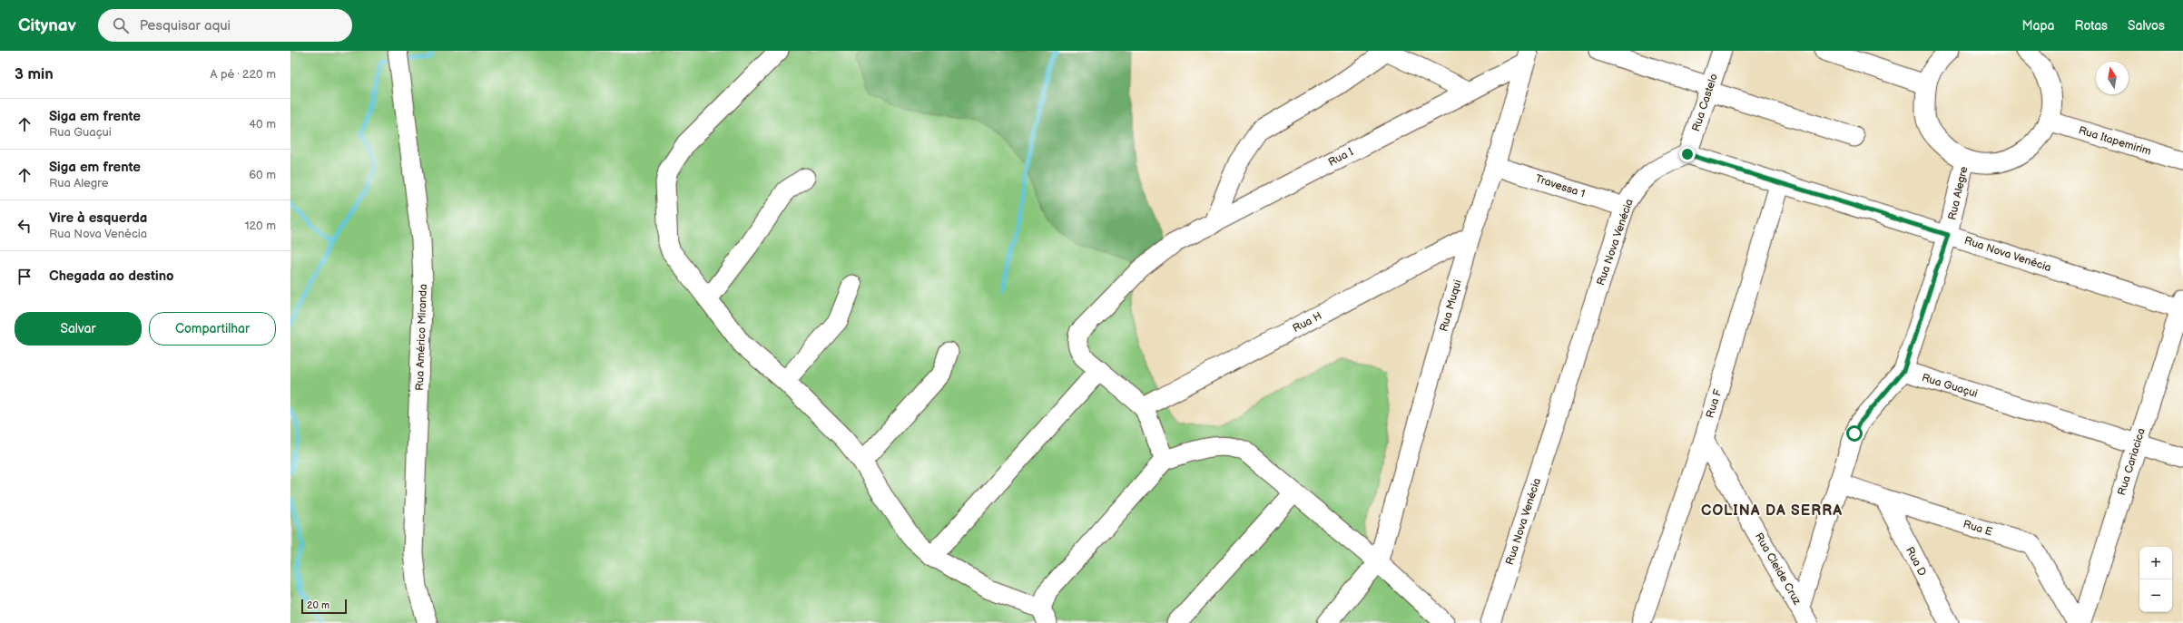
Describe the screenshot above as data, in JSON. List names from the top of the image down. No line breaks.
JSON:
{"streets":{"street":["Rua Castelo","Rua Itapemirim","Rua I","Travessa 1","Rua Alegre","Rua Nova Venécia","Rua Muqui","Rua H","Rua Américo Miranda","Rua Guaçui","Rua F","Rua Cariacica","Rua E","Rua D","Rua Cleide Cruz"]},"crossings":[["Rua Castelo","Rua Nova Venécia"],["Rua I","Rua Muqui"],["Travessa 1","Rua Nova Venécia"],["Travessa 1","Rua Muqui"],["Rua Alegre","Rua Nova Venécia"],["Rua Alegre","Rua Guaçui"],["Rua Nova Venécia","Rua F"],["Rua Nova Venécia","Rua Cariacica"],["Rua Muqui","Rua H"],["Rua Guaçui","Rua Cariacica"],["Rua F","Rua Cleide Cruz"],["Rua E","Rua D"]],"districts":["COLINA DA SERRA"],"scale_bar":"20 m","north":"top","page":{"header":"Citynav","search":"Pesquisar aqui","nav":["Mapa","Rotas","Salvos"],"heading":["3 min","A pé · 220 m"],"list":[["Siga em frente","Rua Guaçui","40 m"],["Siga em frente","Rua Alegre","60 m"],["Vire à esquerda","Rua Nova Venécia","120 m"],"Chegada ao destino"],"buttons":["Salvar","Compartilhar"],"map_buttons":["+","−"],"scale":"20 m"}}
